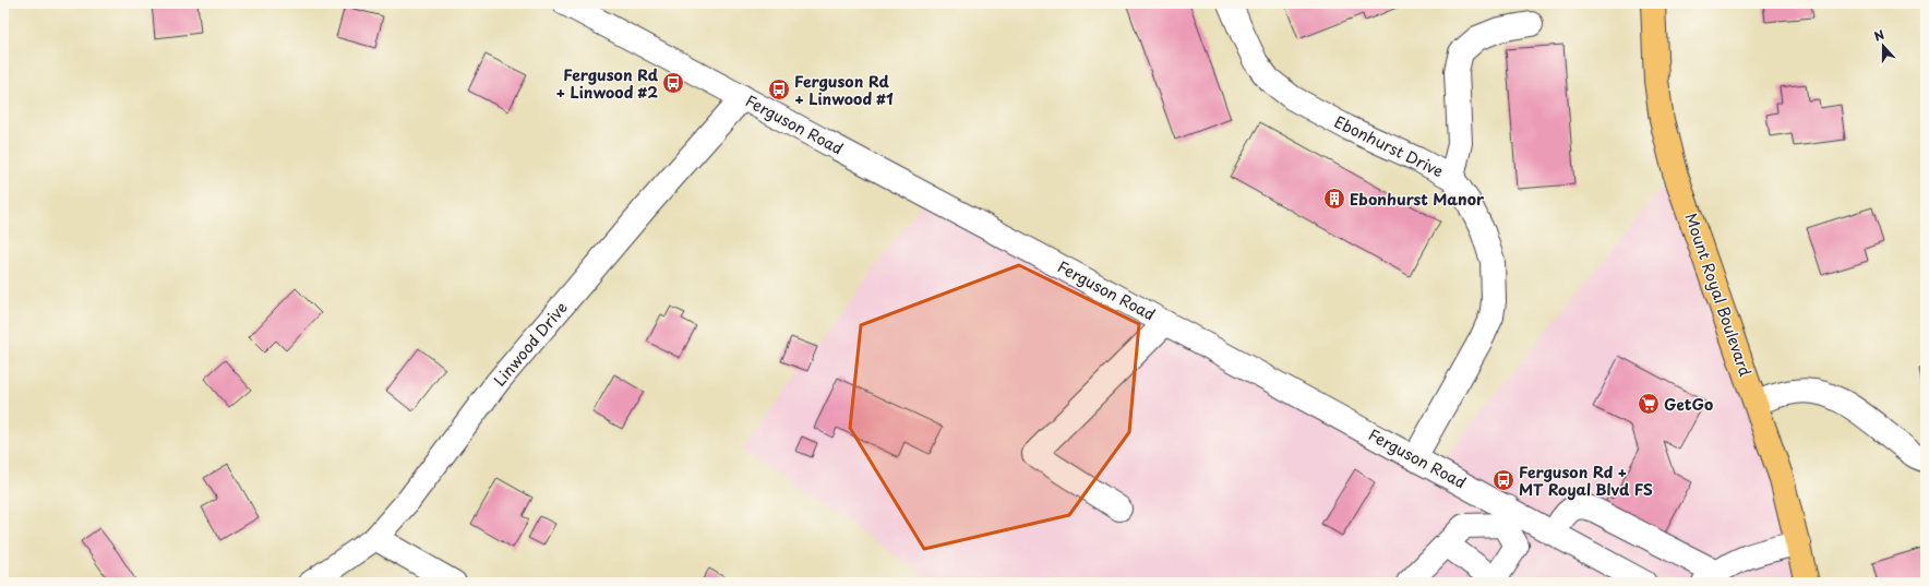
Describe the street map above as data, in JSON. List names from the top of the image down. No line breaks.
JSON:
{"streets":{"main road":["Mount Royal Boulevard"],"street":["Ferguson Road","Ebonhurst Drive","Linwood Drive"]},"crossings":[["Ferguson Road","Ebonhurst Drive"],["Ferguson Road","Linwood Drive"]],"places":{"bus stop":["Ferguson Rd + Linwood #2","Ferguson Rd + Linwood #1","Ferguson Rd + MT Royal Blvd FS"],"building":["Ebonhurst Manor"],"supermarket":["GetGo"]},"north":"top"}
